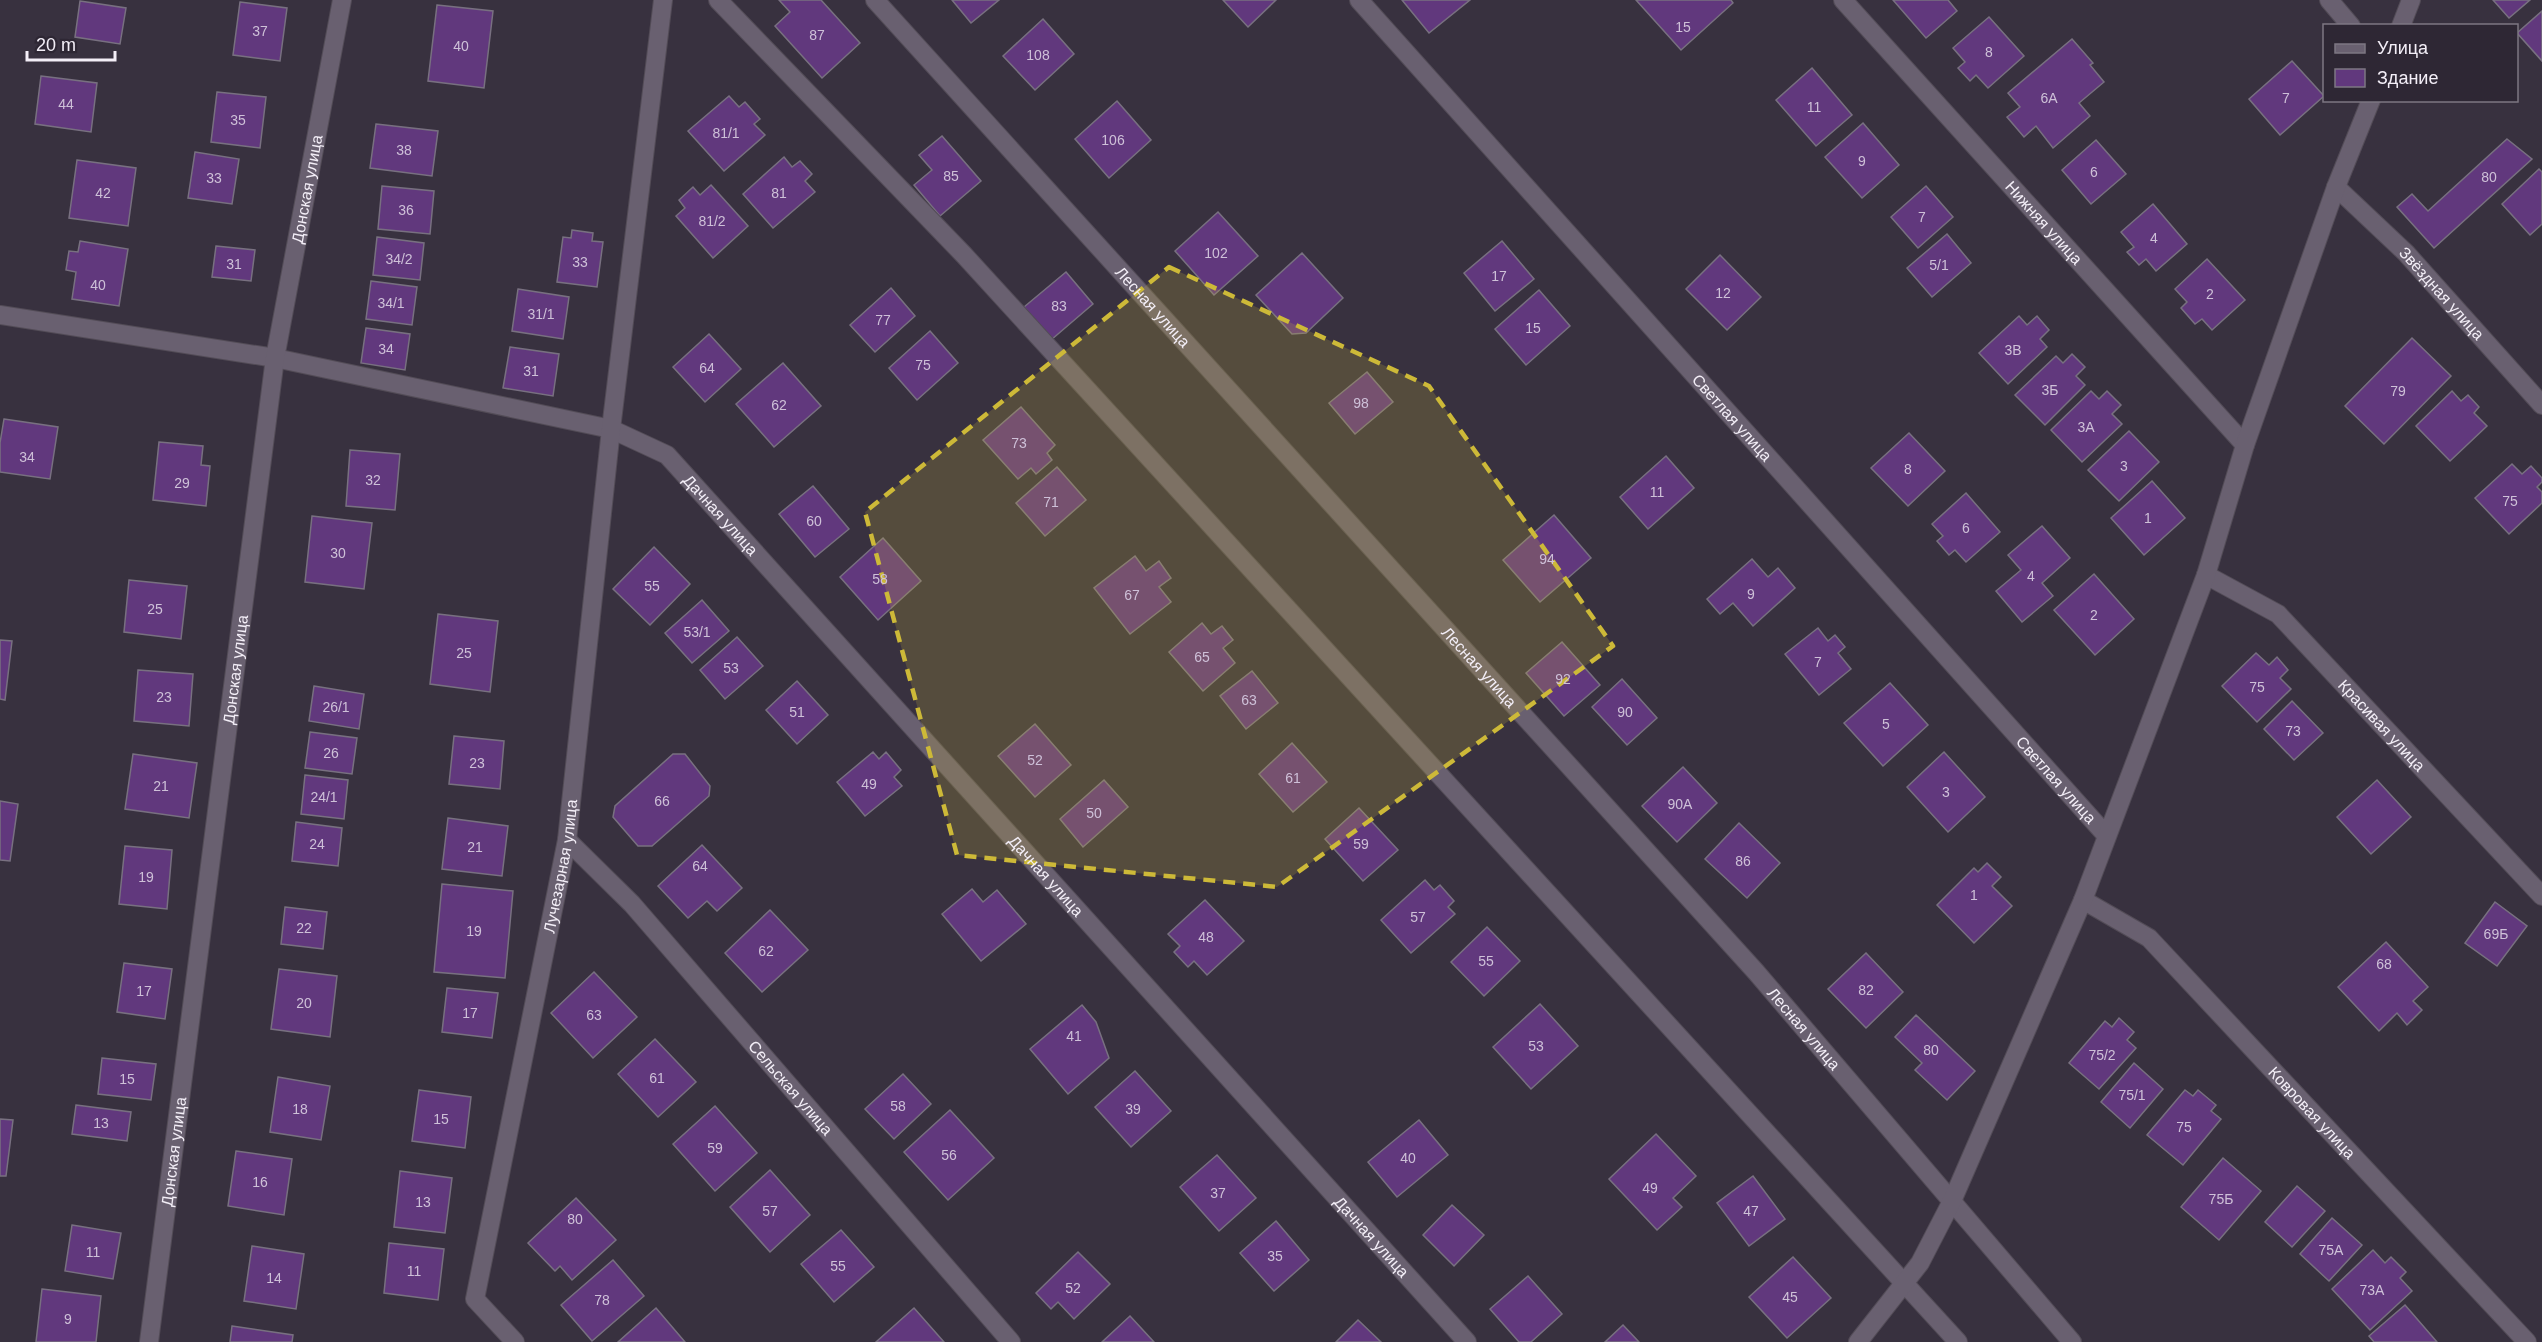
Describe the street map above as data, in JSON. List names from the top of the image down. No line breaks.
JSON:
{"streets":{"street":["Донская улица","Нижняя улица","Звёздная улица","Лесная улица","Светлая улица","Дачная улица","Красивая улица","Лучезарная улица","Сельская улица","Ковровая улица"]},"crossings":[["Донская улица","Дачная улица"],["Дачная улица","Лучезарная улица"],["Лучезарная улица","Сельская улица"]],"house_numbers":["15","37","87","40","8","108","6А","7","44","11","35","81/1","106","38","9","6","85","80","33","42","81","36","7","81/2","4","102","34/2","33","31","5/1","17","40","12","2","34/1","83","31/1","77","15","34","3В","75","64","31","3Б","79","98","62","3А","73","34","3","8","32","29","11","75","71","1","60","6","30","94","4","58","55","9","67","25","2","53/1","25","65","7","53","92","75","23","63","26/1","51","90","5","73","26","52","23","61","49","21","3","24/1","66","90А","50","24","59","21","86","64","19","1","57","22","19","69Б","48","62","55","68","82","17","20","17","63","41","53","80","75/2","61","15","75/1","58","18","39","15","13","75","59","56","40","16","49","37","75Б","13","57","47","80","75А","11","35","55","11","14","52","73А","45","78","9"],"legend":["Улица","Здание"],"scale_bar":"20 m"}
